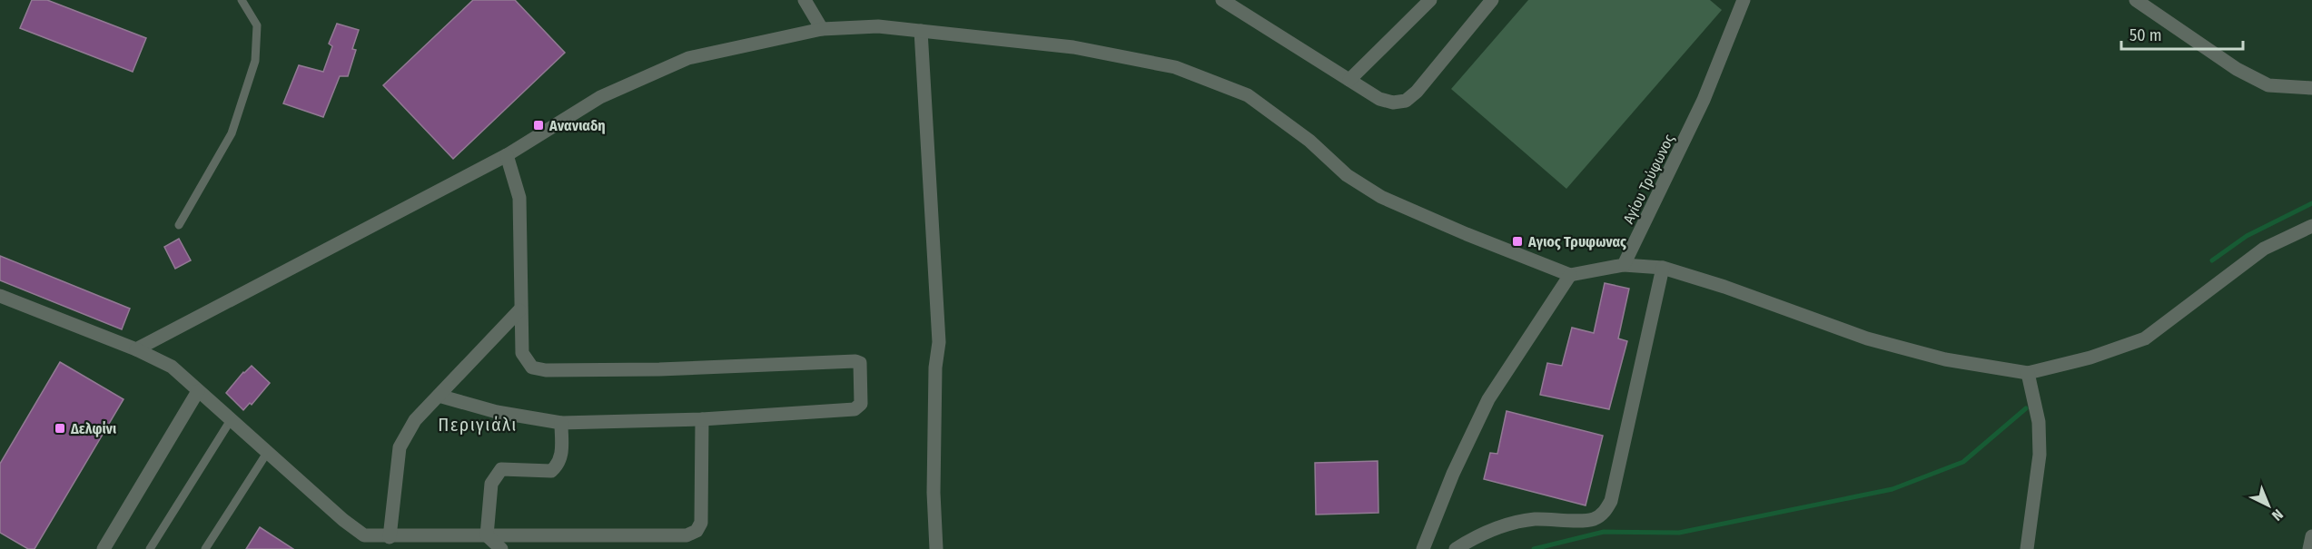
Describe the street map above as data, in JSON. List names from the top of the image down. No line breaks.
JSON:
{"streets":{"street":["Αγίου Τρύφωνος"]},"districts":["Περιγιάλι"],"places":{"transit":["Ανανιαδη","Αγιος Τρυφωνας","Δελφίνι"]},"scale_bar":"50 m","north":"bottom right"}
